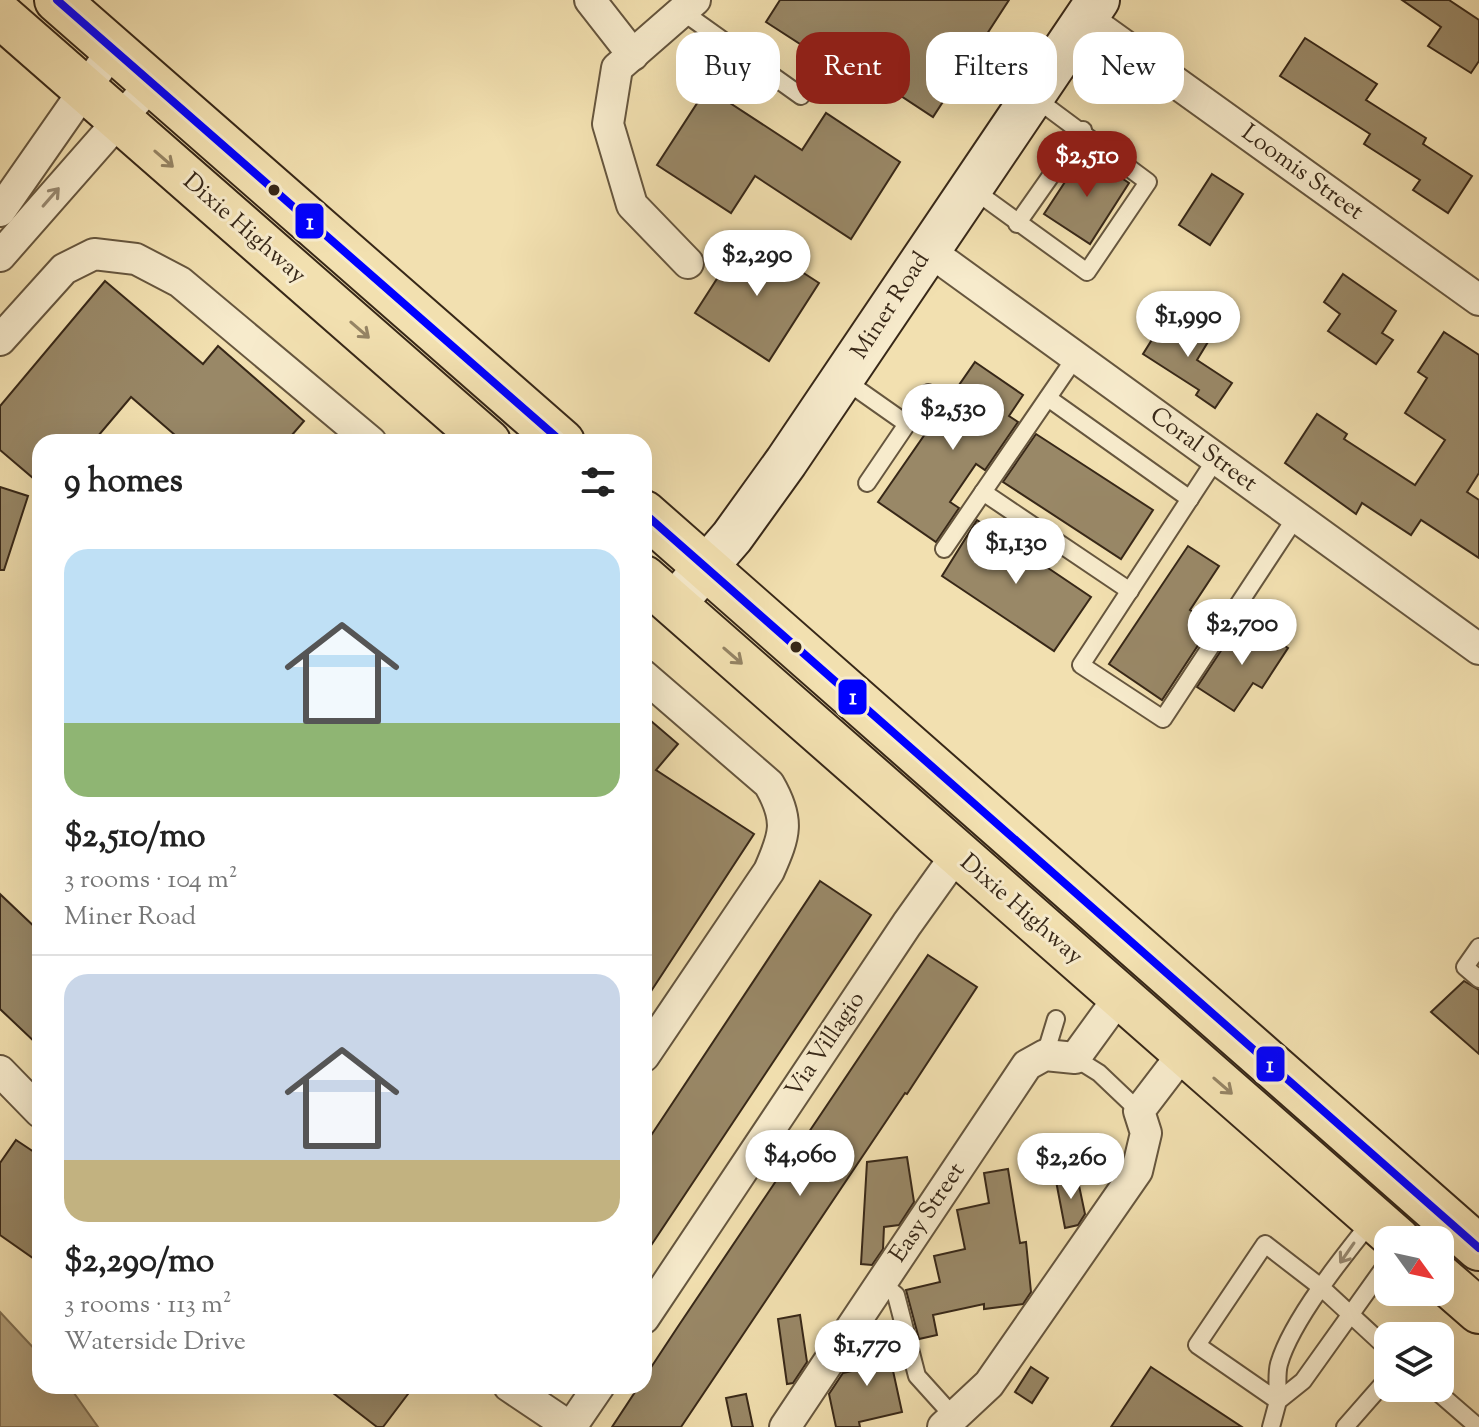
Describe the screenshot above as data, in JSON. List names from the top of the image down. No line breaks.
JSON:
{"streets":{"main road":["Dixie Highway"],"street":["Loomis Street","Miner Road","Coral Street","Via Villagio","Easy Street"]},"crossings":[["Loomis Street","Miner Road"],["Dixie Highway","Miner Road"],["Dixie Highway","Via Villagio"],["Dixie Highway","Easy Street"],["Miner Road","Coral Street"]],"lines":["transit line 1"],"north":"bottom right","page":{"chip":["Buy","Rent","Filters","New"],"price":["$2,510","$2,290","$1,990","$2,530","$1,130","$2,700","$4,060","$2,260","$1,770"],"heading":"9 homes","list":[{"name":"$2,510/mo","note":"3 rooms · 104 m² · Miner Road"},{"name":"$2,290/mo","note":"3 rooms · 113 m² · Waterside Drive"}]}}
